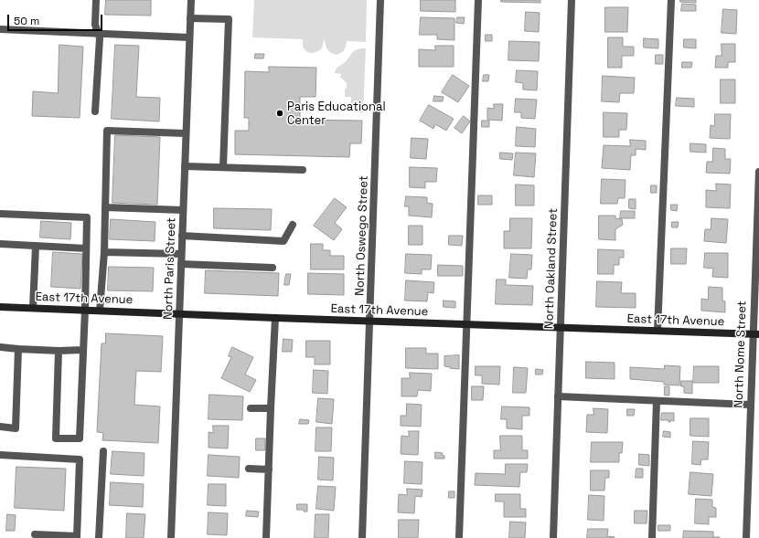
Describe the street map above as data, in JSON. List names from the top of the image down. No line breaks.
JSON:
{"streets":{"street":["North Oswego Street","North Paris Street","North Oakland Street","East 17th Avenue","North Nome Street"]},"crossings":[["North Oswego Street","East 17th Avenue"],["North Paris Street","East 17th Avenue"],["North Oakland Street","East 17th Avenue"],["East 17th Avenue","North Nome Street"]],"places":["Paris Educational Center"],"scale_bar":"50 m"}
